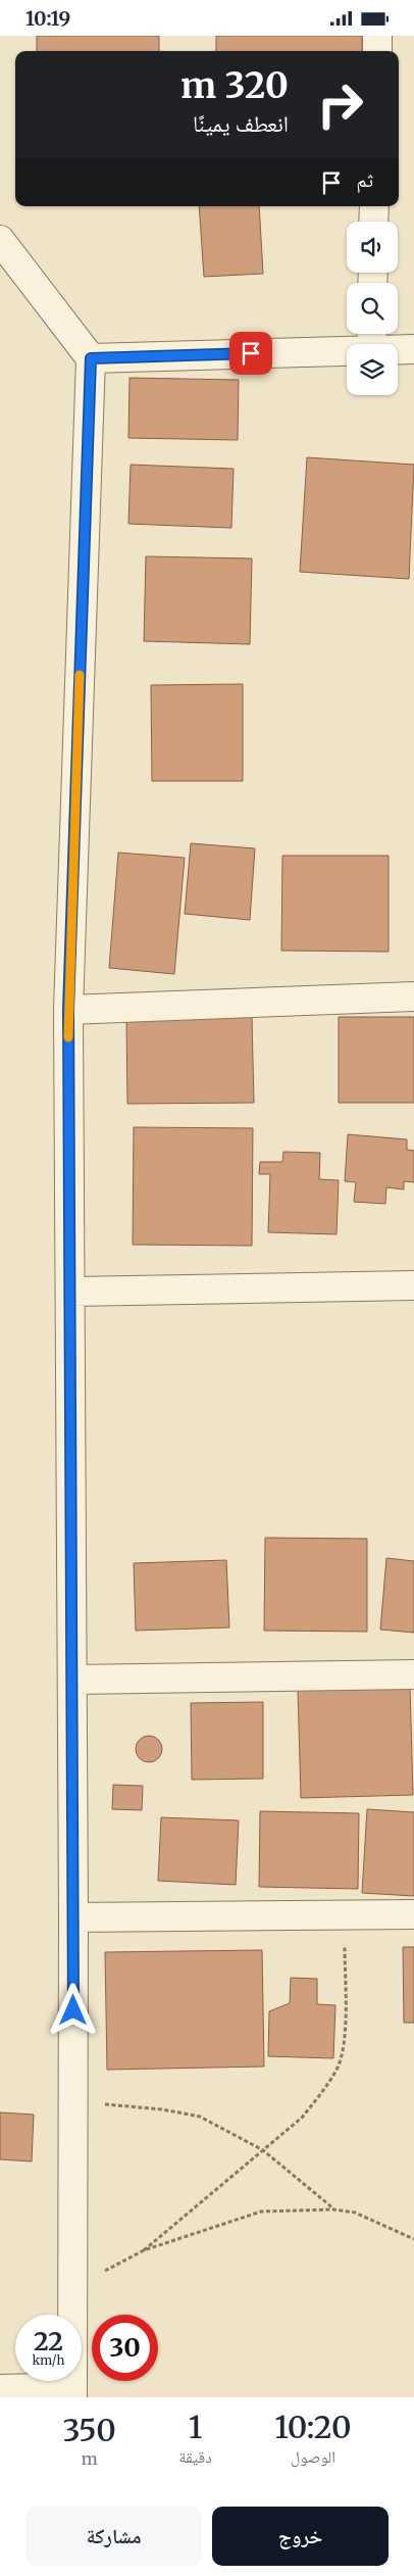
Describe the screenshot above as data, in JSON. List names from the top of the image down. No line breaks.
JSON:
{"page":{"status":"10:19","turn":["320 m","انعطف يمينًا"],"then":"ثم","speed":"22 km/h","limit":"30","eta":["10:20","الوصول","1","دقيقة","350","m"],"buttons":["خروج","مشاركة"]}}
